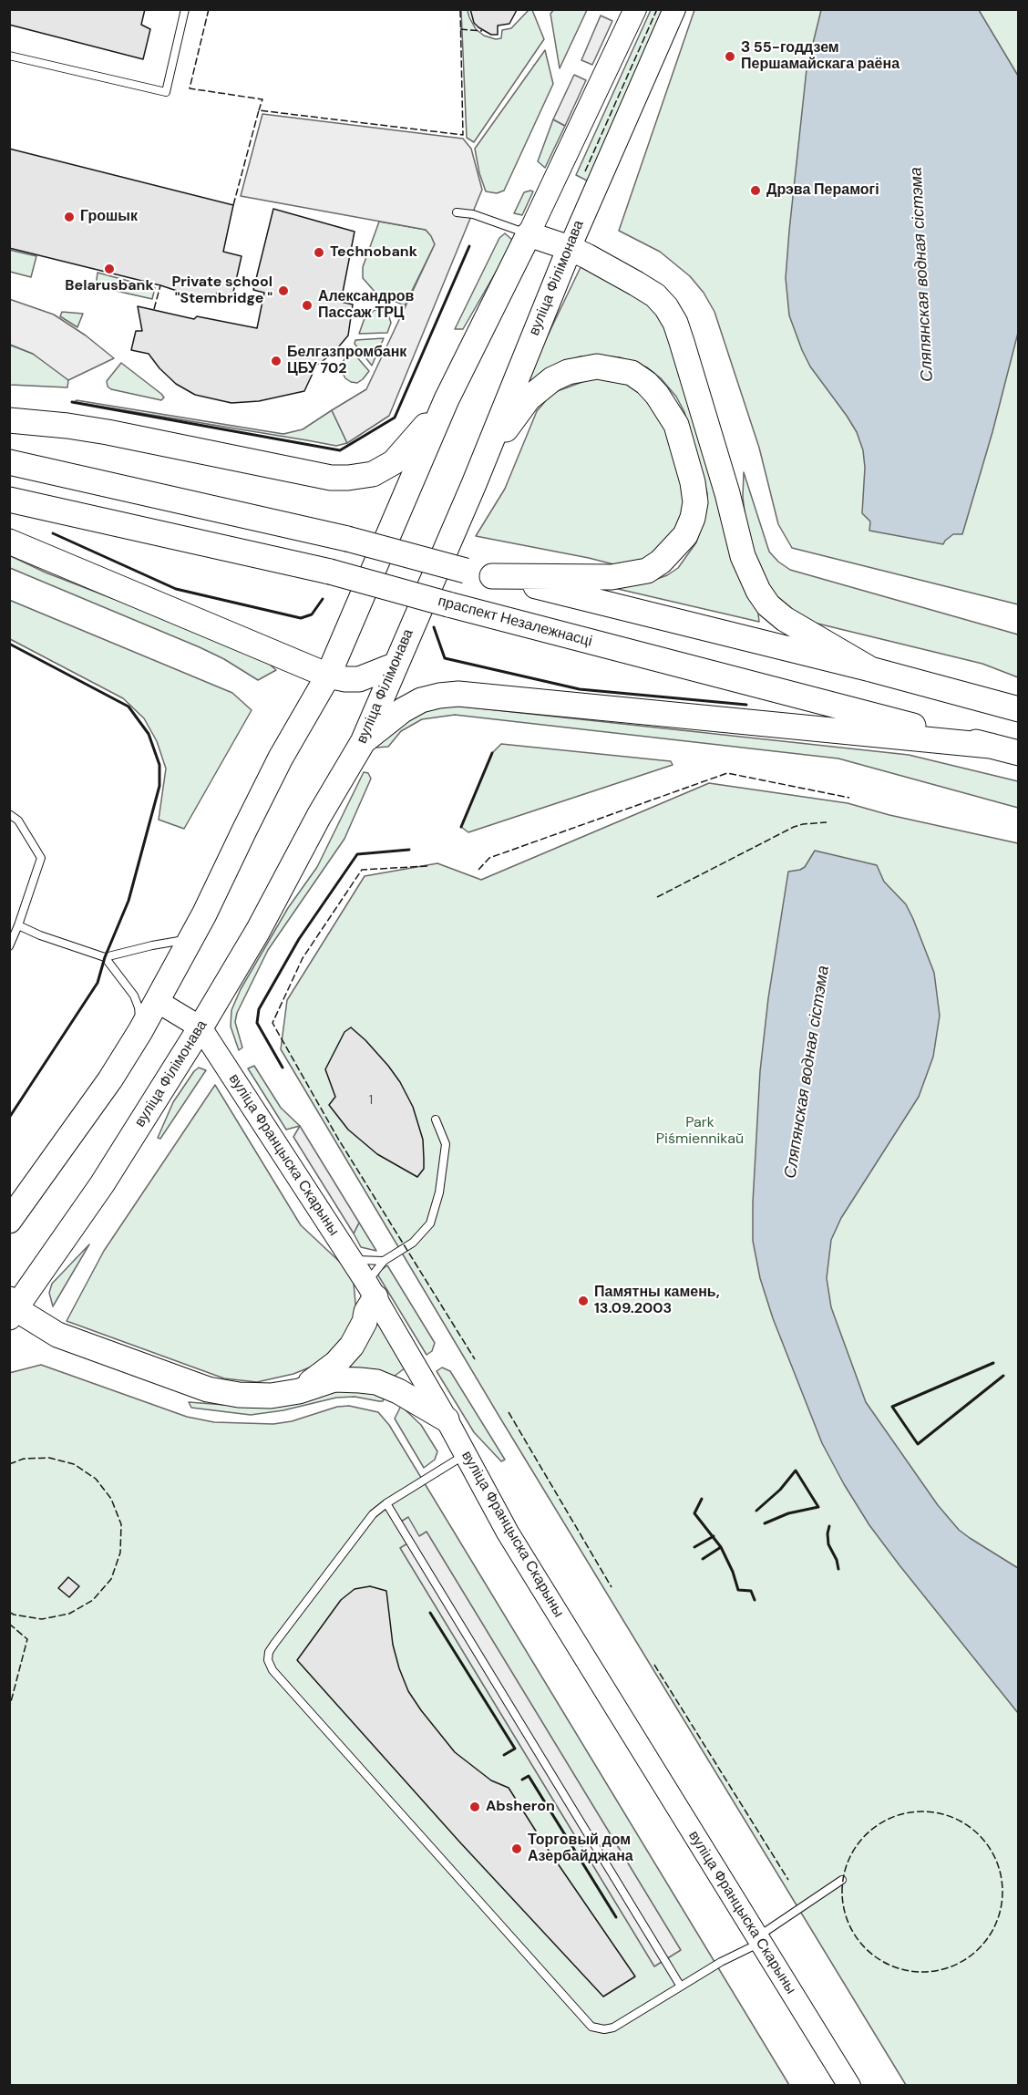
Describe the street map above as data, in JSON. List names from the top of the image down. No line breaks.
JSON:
{"streets":{"main road":["вуліца Філімонава","праспект Незалежнасці","вуліца Францыска Скарыны"]},"crossings":[["вуліца Філімонава","вуліца Францыска Скарыны"]],"water":["Сляпянская водная сістэма"],"parks":["Park Piśmiennikaŭ"],"places":["З 55-годдзем Першамайскага раёна","Дрэва Перамогі","Грошык","Technobank","Belarusbank","Private school \"Stembridge \"","Александров Пассаж ТРЦ","Белгазпромбанк ЦБУ 702","Памятны камень, 13.09.2003","Absheron","Торговый дом Азербайджана"],"house_numbers":["1"]}
